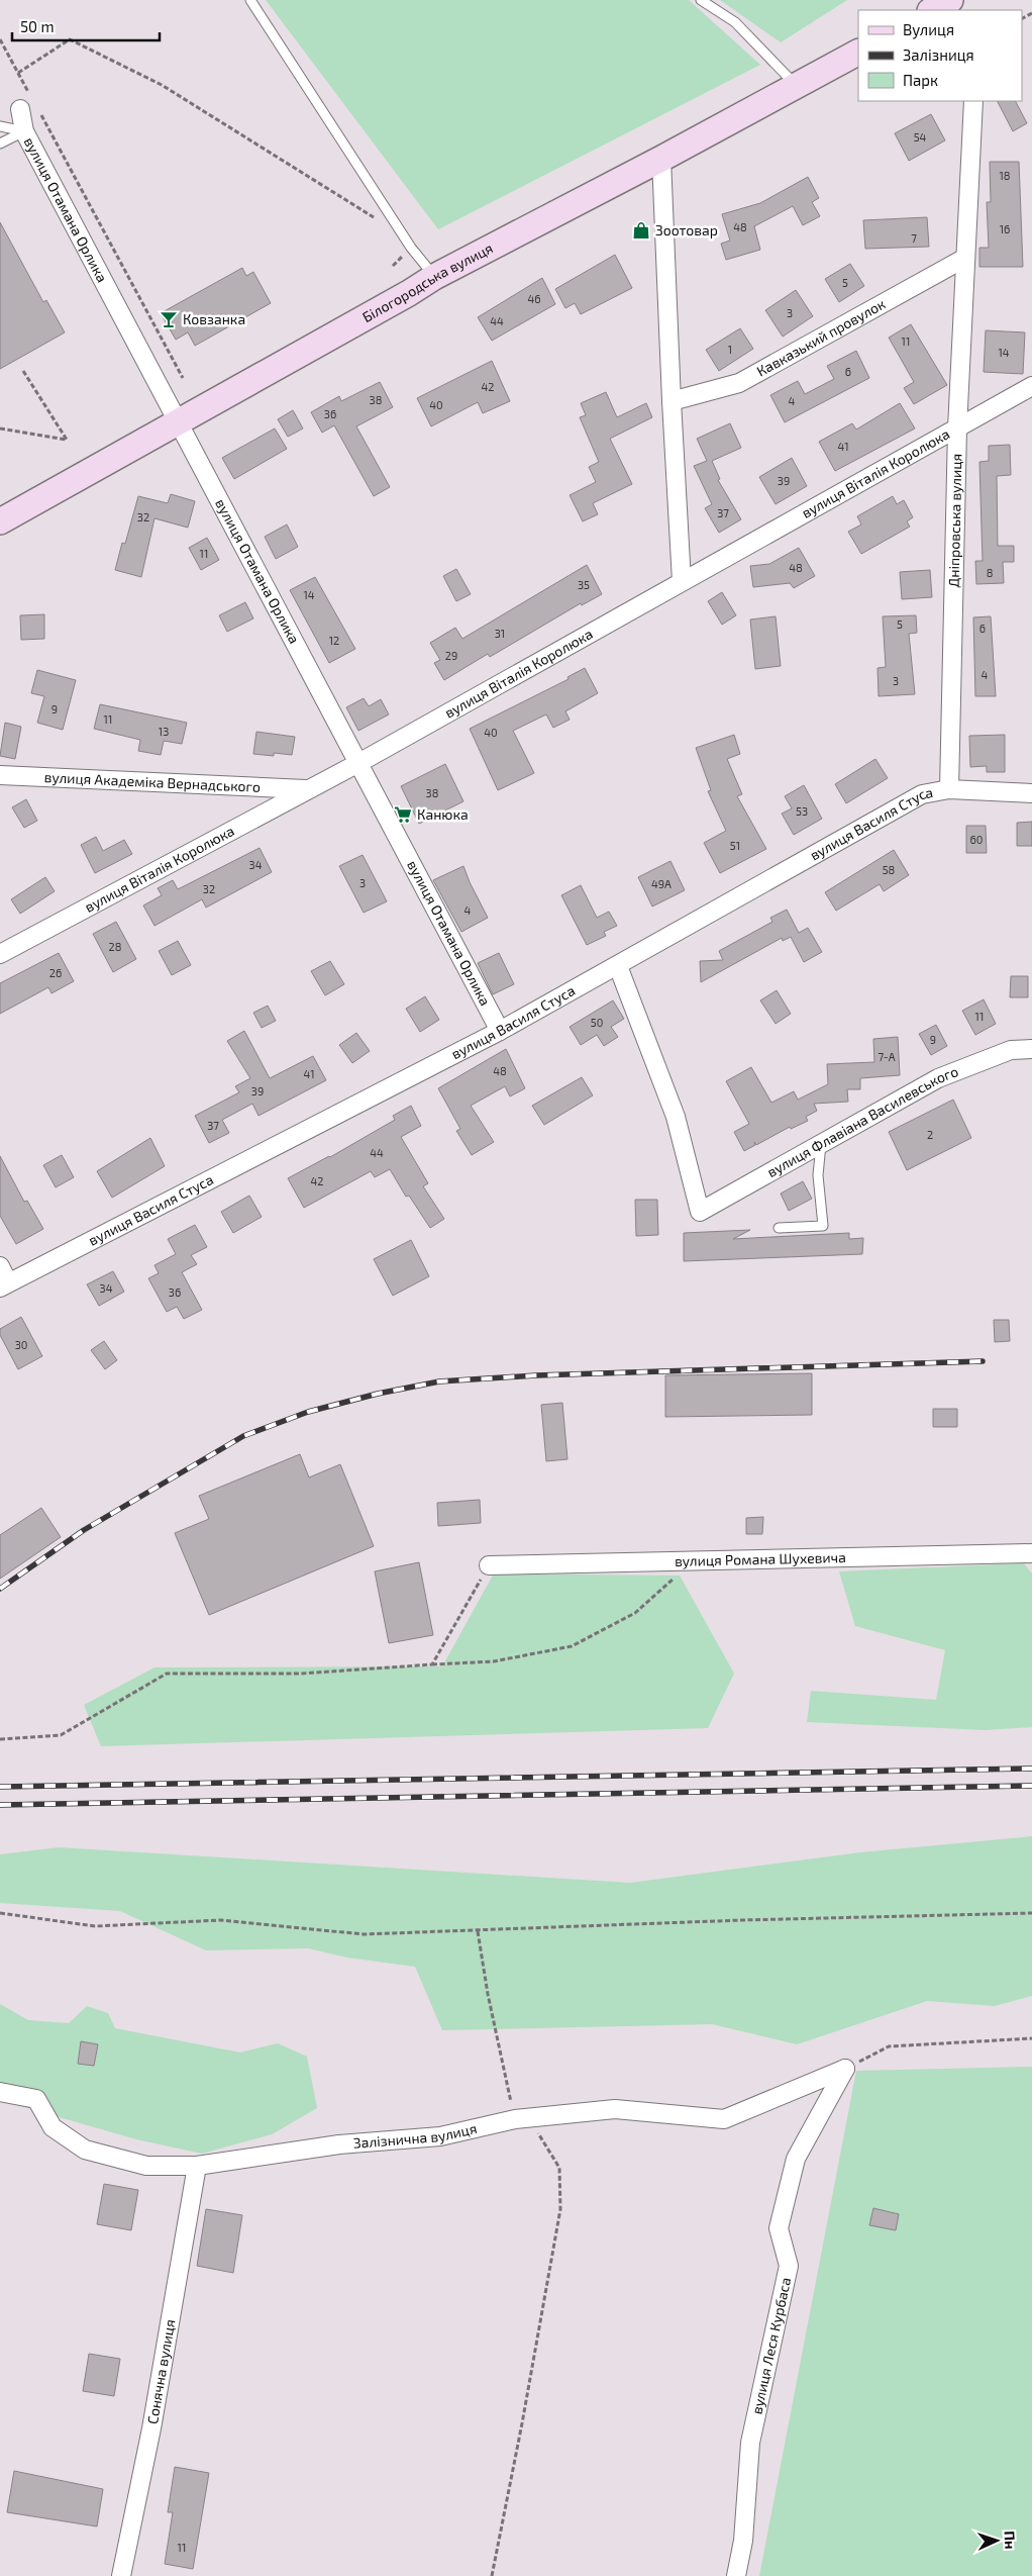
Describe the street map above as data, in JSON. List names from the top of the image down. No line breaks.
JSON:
{"streets":{"street":["вулиця Отамана Орлика","Білогородська вулиця","Кавказький провулок","вулиця Віталія Королюка","Дніпровська вулиця","вулиця Академіка Вернадського","вулиця Василя Стуса","вулиця Флавіана Василевського","вулиця Романа Шухевича","Залізнична вулиця","вулиця Леся Курбаса","Сонячна вулиця"]},"crossings":[["вулиця Отамана Орлика","Білогородська вулиця"],["вулиця Отамана Орлика","вулиця Віталія Королюка"],["вулиця Отамана Орлика","вулиця Василя Стуса"],["Кавказький провулок","Дніпровська вулиця"],["вулиця Віталія Королюка","Дніпровська вулиця"],["вулиця Віталія Королюка","вулиця Академіка Вернадського"],["Дніпровська вулиця","вулиця Василя Стуса"],["вулиця Василя Стуса","вулиця Флавіана Василевського"],["Залізнична вулиця","вулиця Леся Курбаса"],["Залізнична вулиця","Сонячна вулиця"]],"places":{"shop":["Зоотовар"],"bar":["Ковзанка"],"supermarket":["Канюка"]},"house_numbers":["54","18","48","16","7","5","46","3","44","11","1","14","6","42","38","4","40","36","41","39","37","32","11","48","8","35","14","5","6","31","12","29","4","3","9","11","13","40","38","53","60","51","34","58","3","49А","32","4","28","26","11","50","9","7-А","48","41","39","37","2","44","42","34","36","30","11"],"legend":["Вулиця","Залізниця","Парк"],"scale_bar":"50 m","north":"right"}
